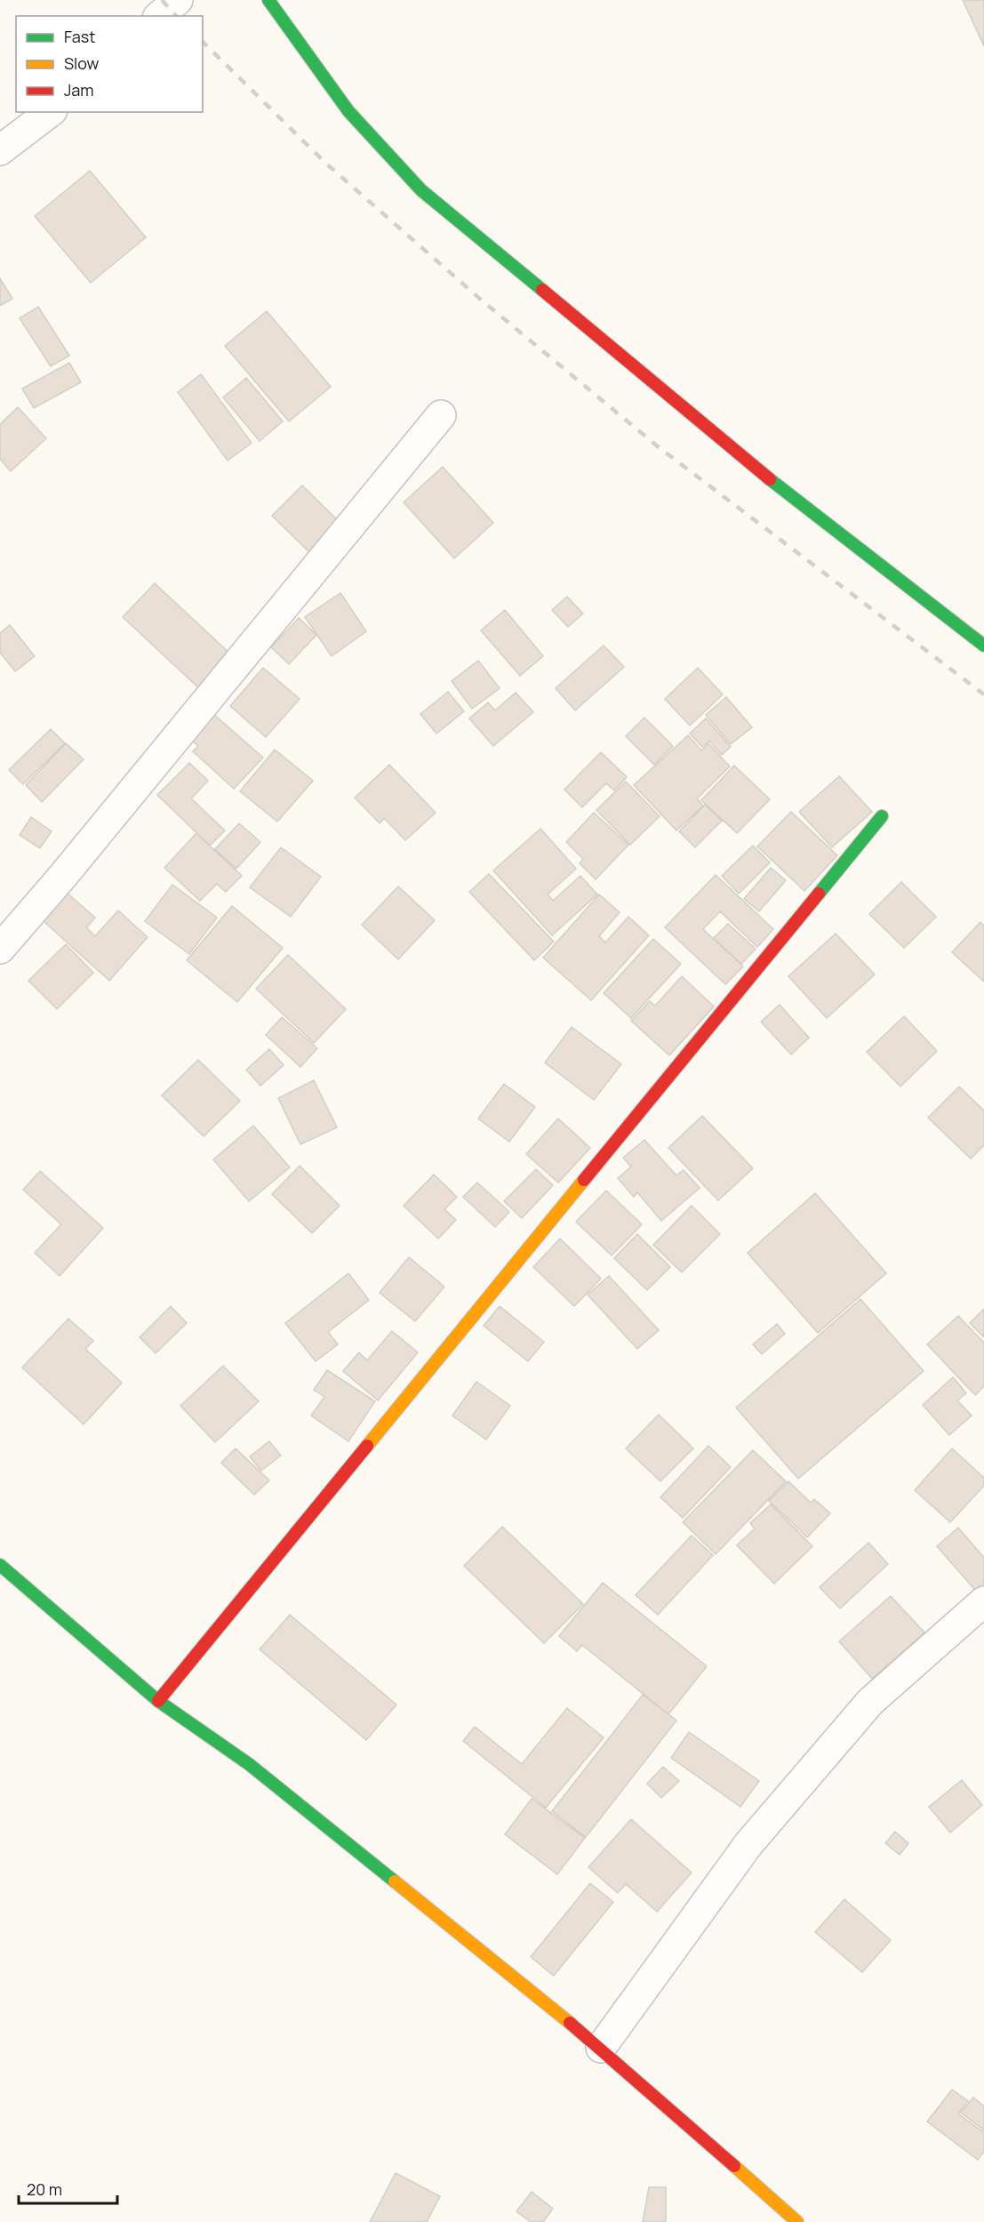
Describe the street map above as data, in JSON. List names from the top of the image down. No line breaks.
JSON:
{"legend":["Fast","Slow","Jam"],"scale_bar":"20 m"}
